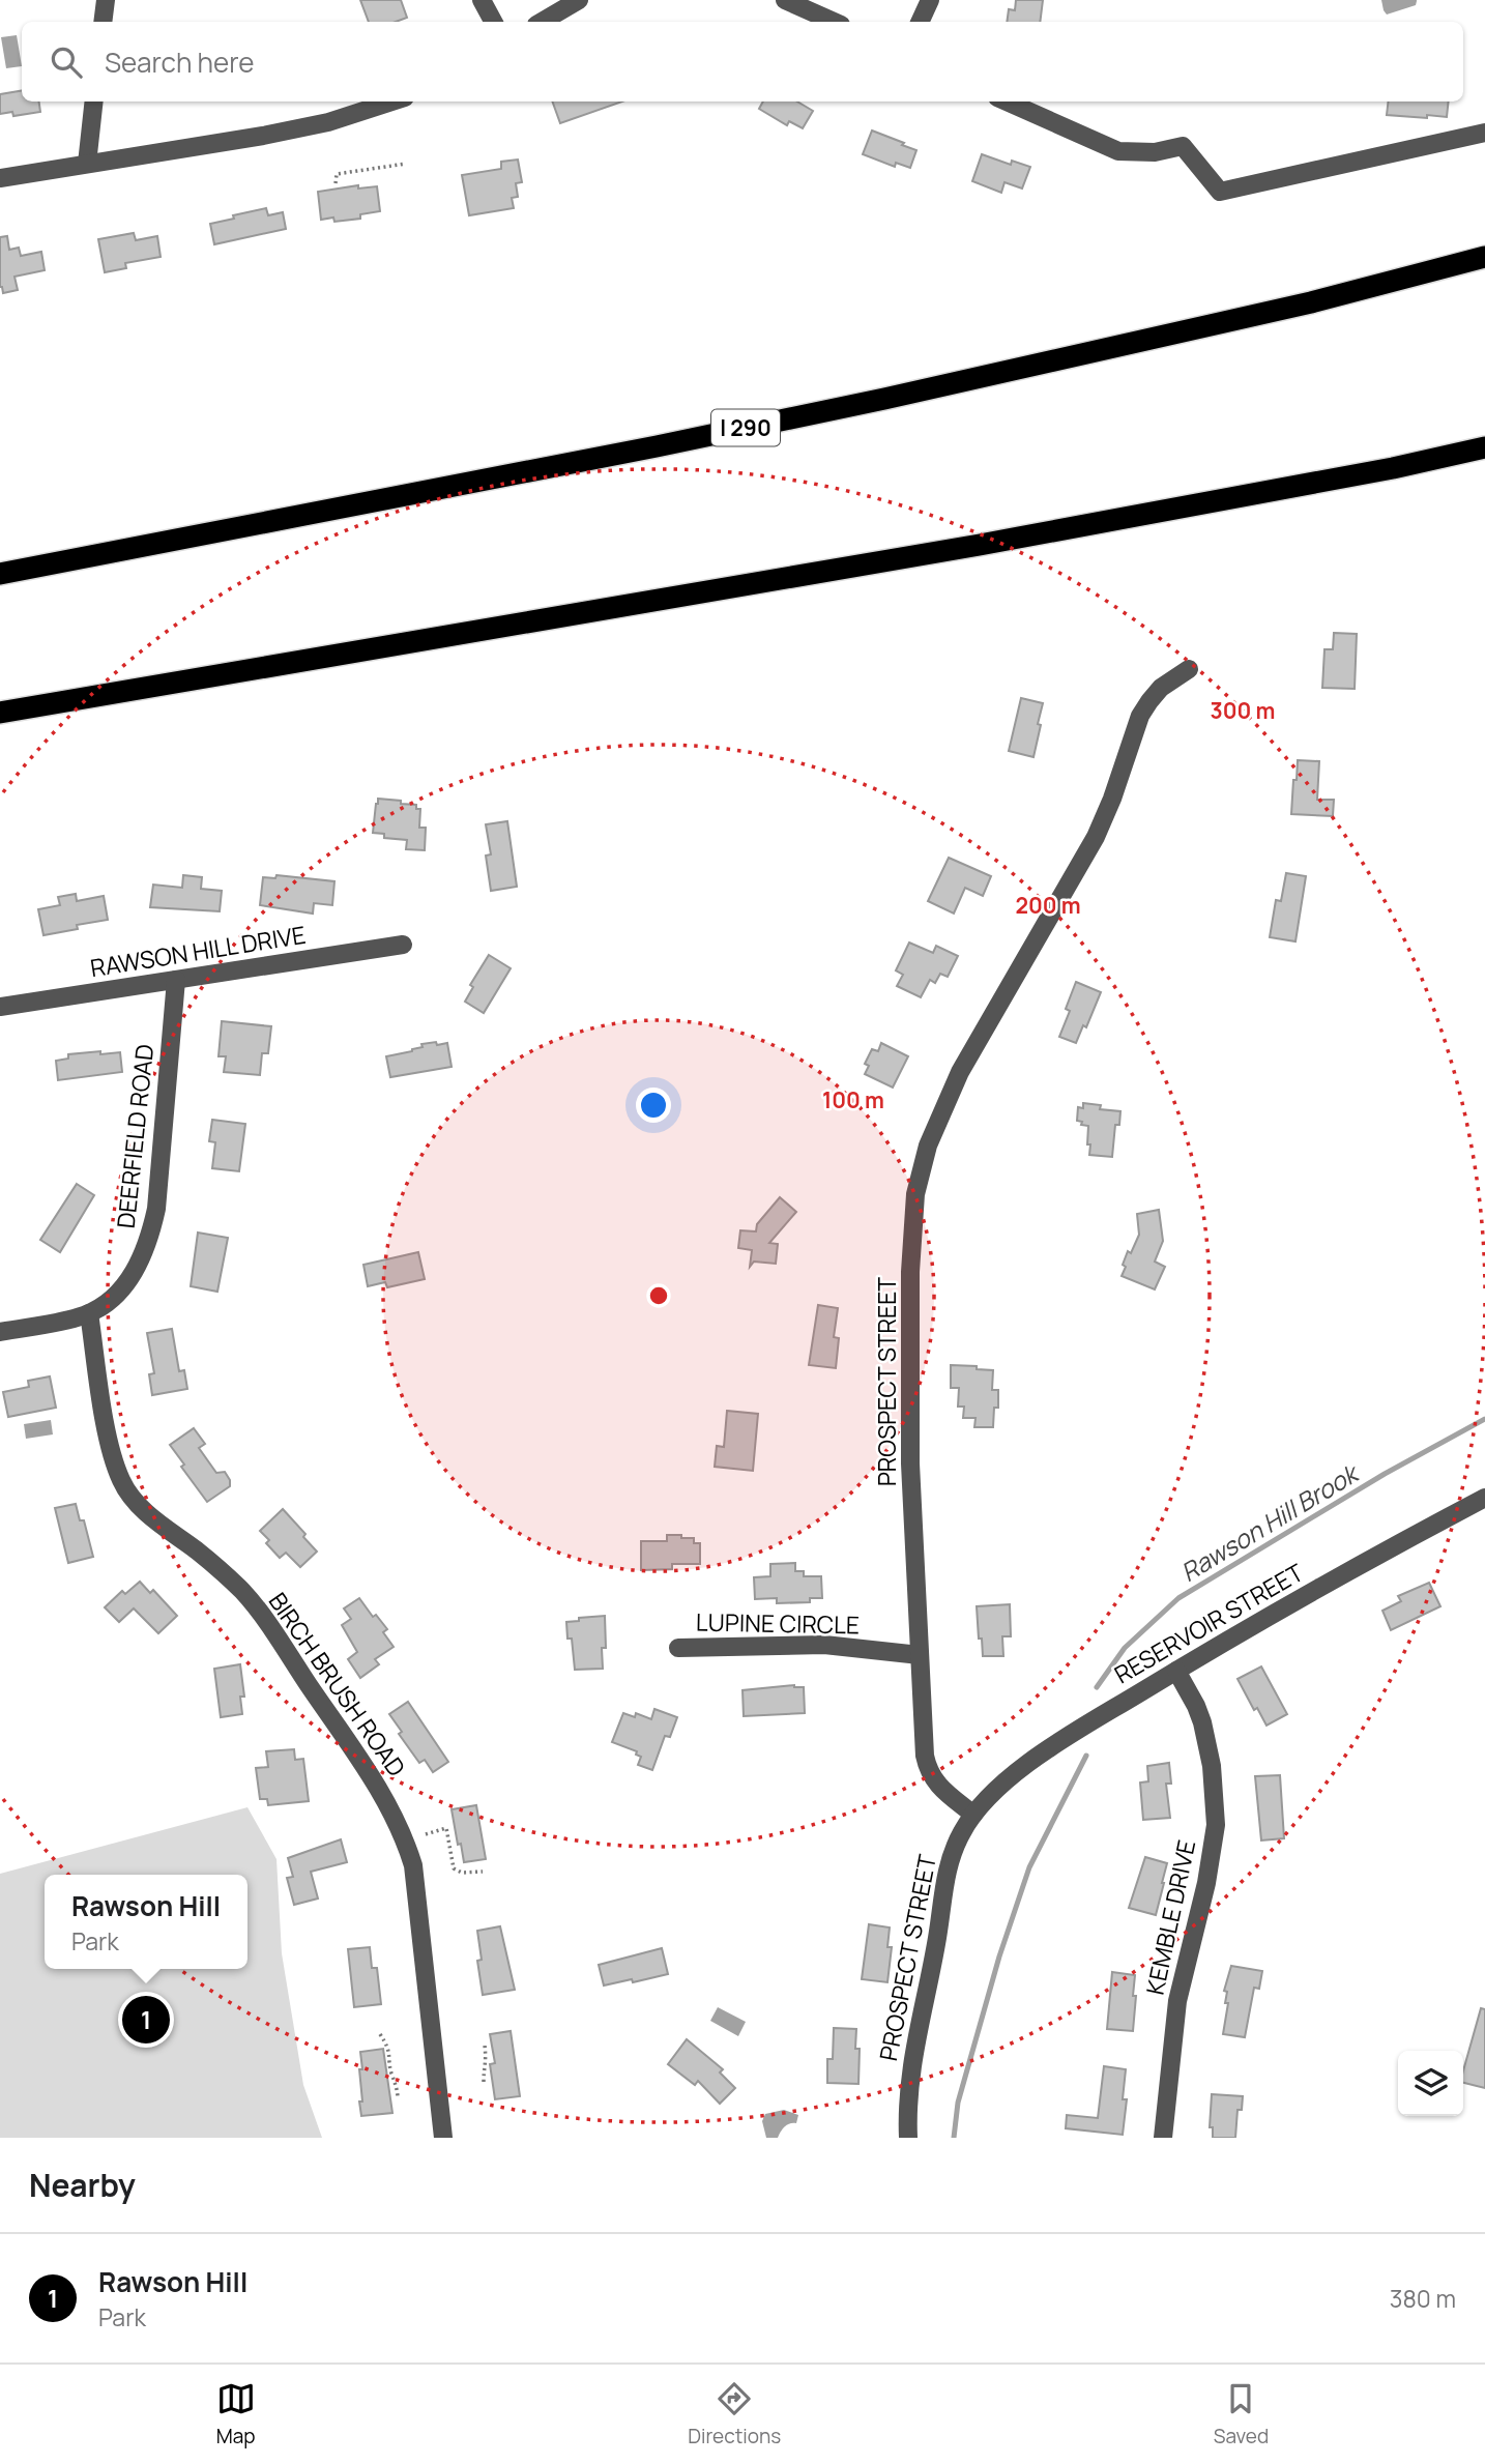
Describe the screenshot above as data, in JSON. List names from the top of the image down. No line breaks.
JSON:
{"streets":{"highway":["I 290"],"street":["RAWSON HILL DRIVE","DEERFIELD ROAD","PROSPECT STREET","LUPINE CIRCLE","RESERVOIR STREET","BIRCH BRUSH ROAD","KEMBLE DRIVE"]},"crossings":[["RAWSON HILL DRIVE","DEERFIELD ROAD"],["DEERFIELD ROAD","BIRCH BRUSH ROAD"],["PROSPECT STREET","LUPINE CIRCLE"],["PROSPECT STREET","RESERVOIR STREET"],["RESERVOIR STREET","KEMBLE DRIVE"]],"water":["Rawson Hill Brook"],"page":{"search":"Search here","popup":["Rawson Hill","Park"],"pins":"1","heading":"Nearby","list":[{"mark":"1","name":"Rawson Hill","note":"Park","value":"380 m"}],"nav":["Map","Directions","Saved"]},"rings":["300 m","200 m","100 m"]}
